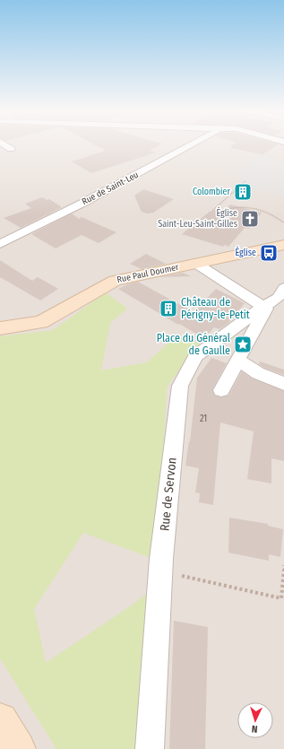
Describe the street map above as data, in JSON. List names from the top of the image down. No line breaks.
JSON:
{"streets":{"street":["Rue de Saint-Leu","Rue Paul Doumer","Rue de Servon"]},"places":{"building":["Colombier","Château de Périgny-le-Petit"],"church":["Église Saint-Leu-Saint-Gilles"],"bus stop":["Église"],"place":["Place du Général de Gaulle"]},"house_numbers":["21"],"north":"bottom"}
